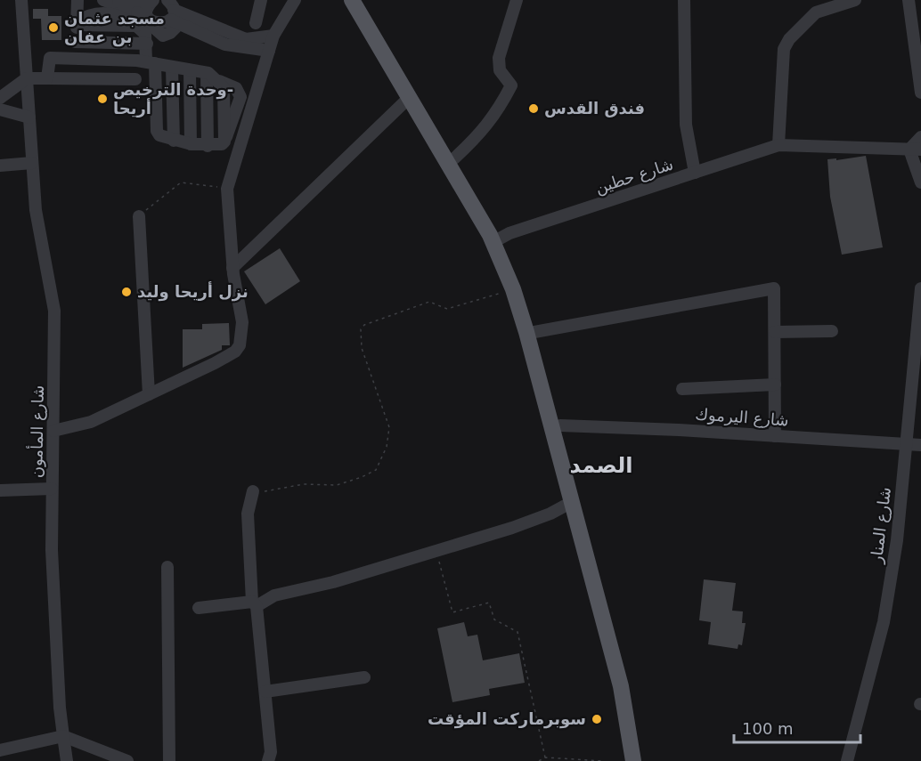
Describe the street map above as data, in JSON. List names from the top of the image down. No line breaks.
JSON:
{"streets":{"street":["شارع حطين","شارع اليرموك","شارع المأمون","شارع المنار"]},"crossings":[["شارع اليرموك","شارع المنار"]],"districts":["الصمد"],"places":["مسجد عثمان بن عفان","وحدة الترخيص- أريحا","فندق القدس","نزل أريحا وليد","سوبرماركت المؤقت"],"scale_bar":"100 m"}
